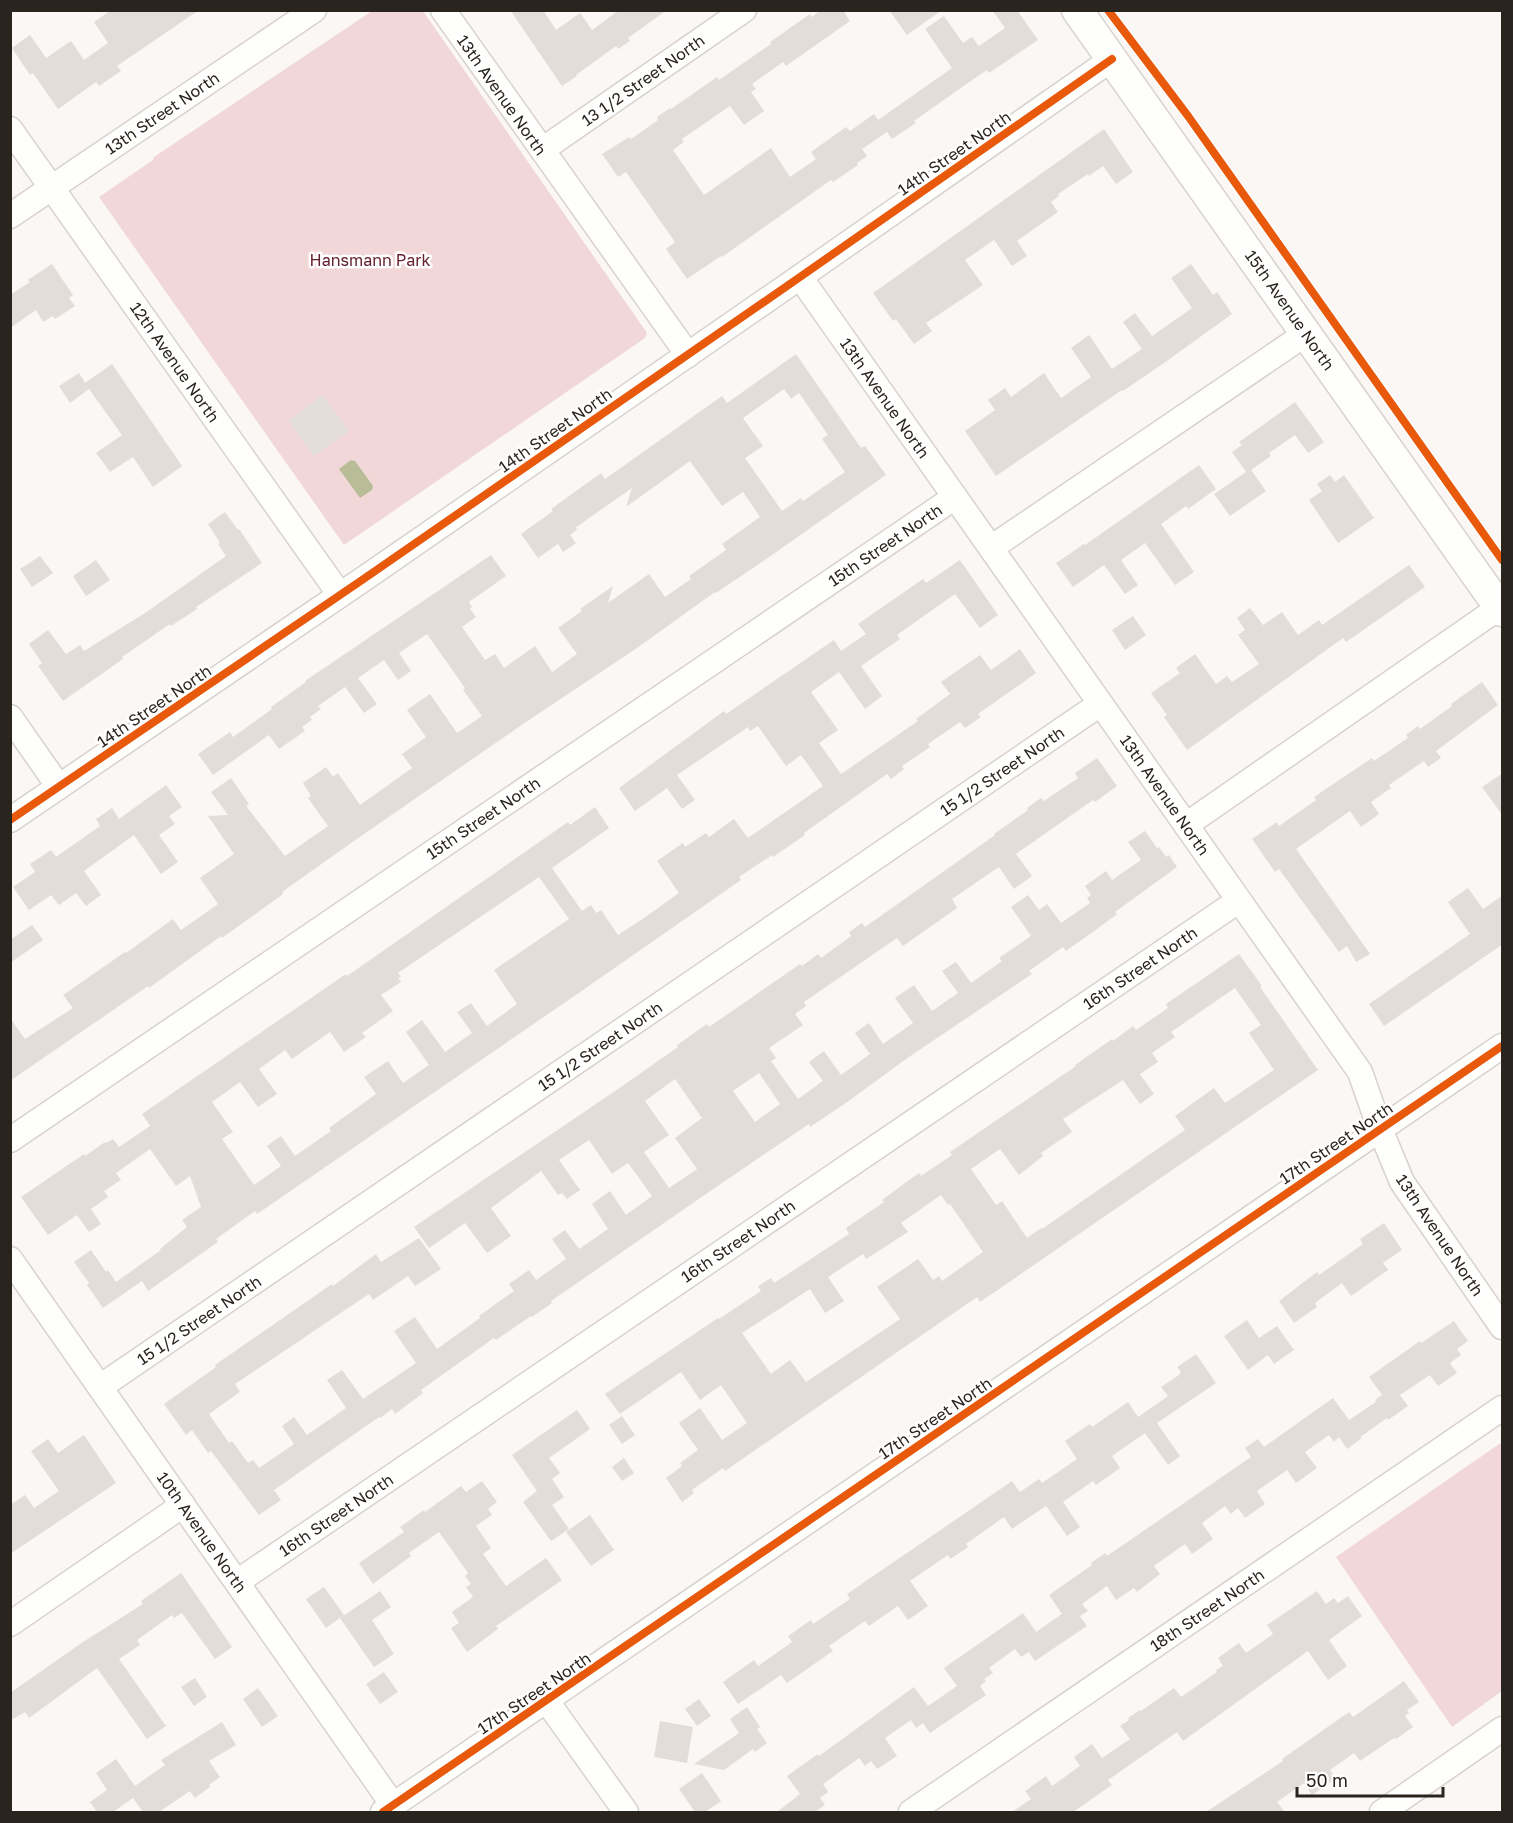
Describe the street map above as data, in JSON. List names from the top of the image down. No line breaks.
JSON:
{"streets":{"main road":["15th Avenue North"],"street":["13 1/2 Street North","13th Avenue North","13th Street North","14th Street North","12th Avenue North","15th Street North","15 1/2 Street North","16th Street North","17th Street North","10th Avenue North","18th Street North"]},"crossings":[["13 1/2 Street North","13th Avenue North"],["13th Avenue North","14th Street North"],["13th Avenue North","15th Street North"],["13th Avenue North","15 1/2 Street North"],["13th Avenue North","16th Street North"],["13th Avenue North","17th Street North"],["13th Street North","12th Avenue North"],["14th Street North","15th Avenue North"],["14th Street North","12th Avenue North"],["15 1/2 Street North","10th Avenue North"],["16th Street North","10th Avenue North"],["17th Street North","10th Avenue North"]],"parks":["Hansmann Park"],"scale_bar":"50 m"}
